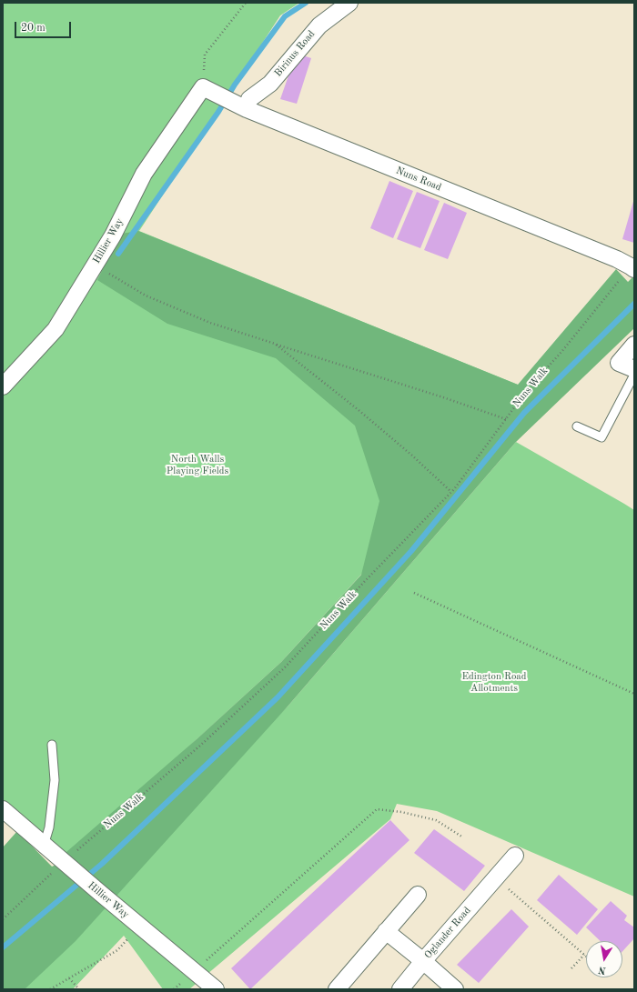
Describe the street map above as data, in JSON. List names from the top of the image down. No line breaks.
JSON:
{"streets":{"street":["Birinus Road","Nuns Road","Hillier Way","Oglander Road"],"path":["Nuns Walk"]},"crossings":[["Birinus Road","Nuns Road"],["Nuns Road","Hillier Way"],["Nuns Road","Nuns Walk"],["Hillier Way","Nuns Walk"]],"parks":["North Walls Playing Fields","Edington Road Allotments"],"scale_bar":"20 m","north":"bottom"}
